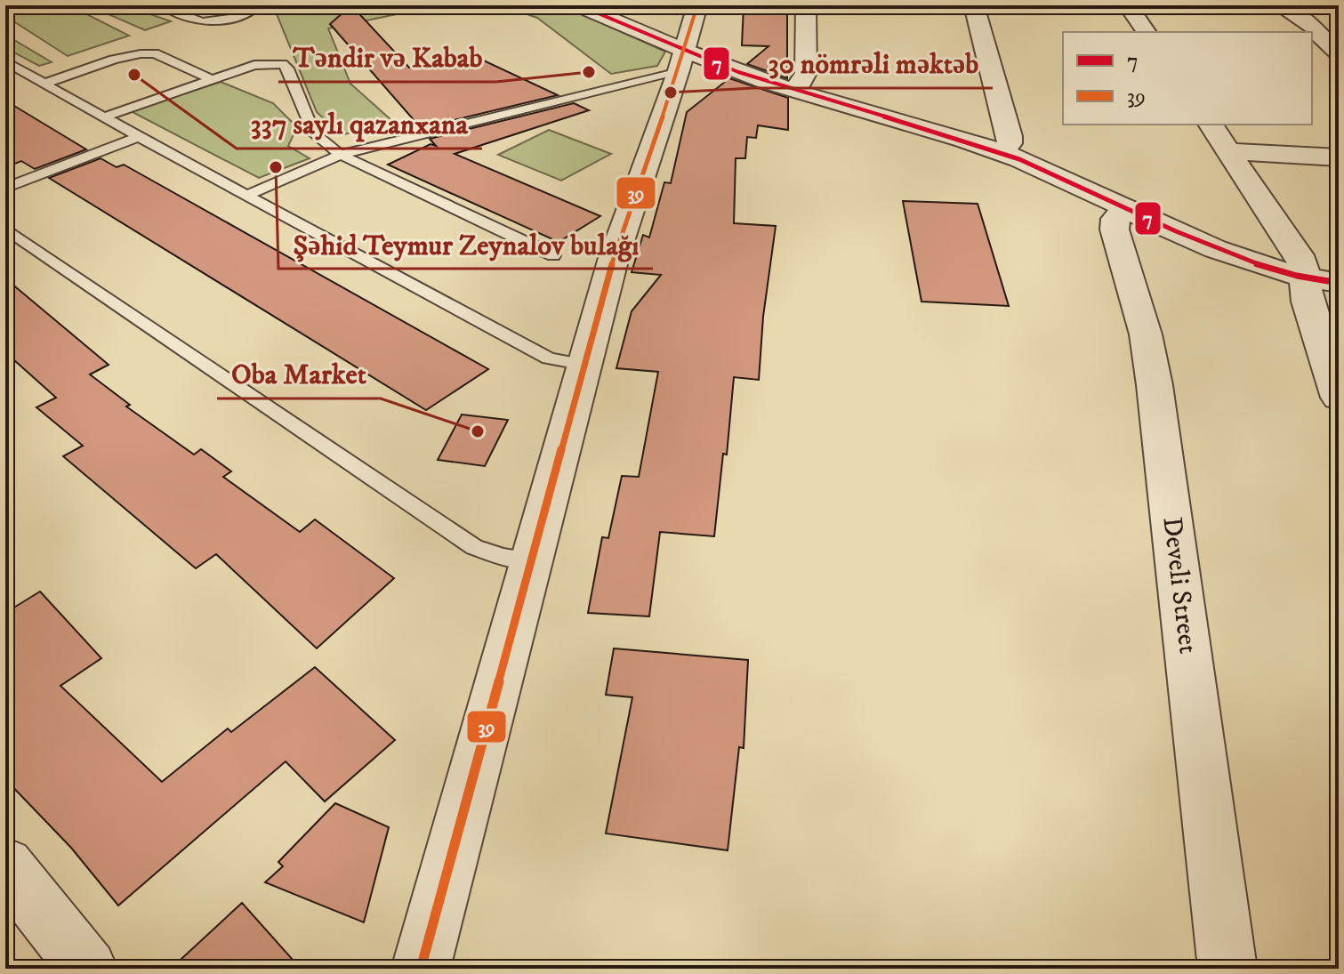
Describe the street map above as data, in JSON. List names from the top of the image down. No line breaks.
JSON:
{"streets":{"street":["Develi Street"]},"places":["Təndir və Kabab","337 saylı qazanxana","30 nömrəli məktəb","Şəhid Teymur Zeynalov bulağı","Oba Market"],"lines":["transit line 7","transit line 39"],"legend":["7","39"]}
